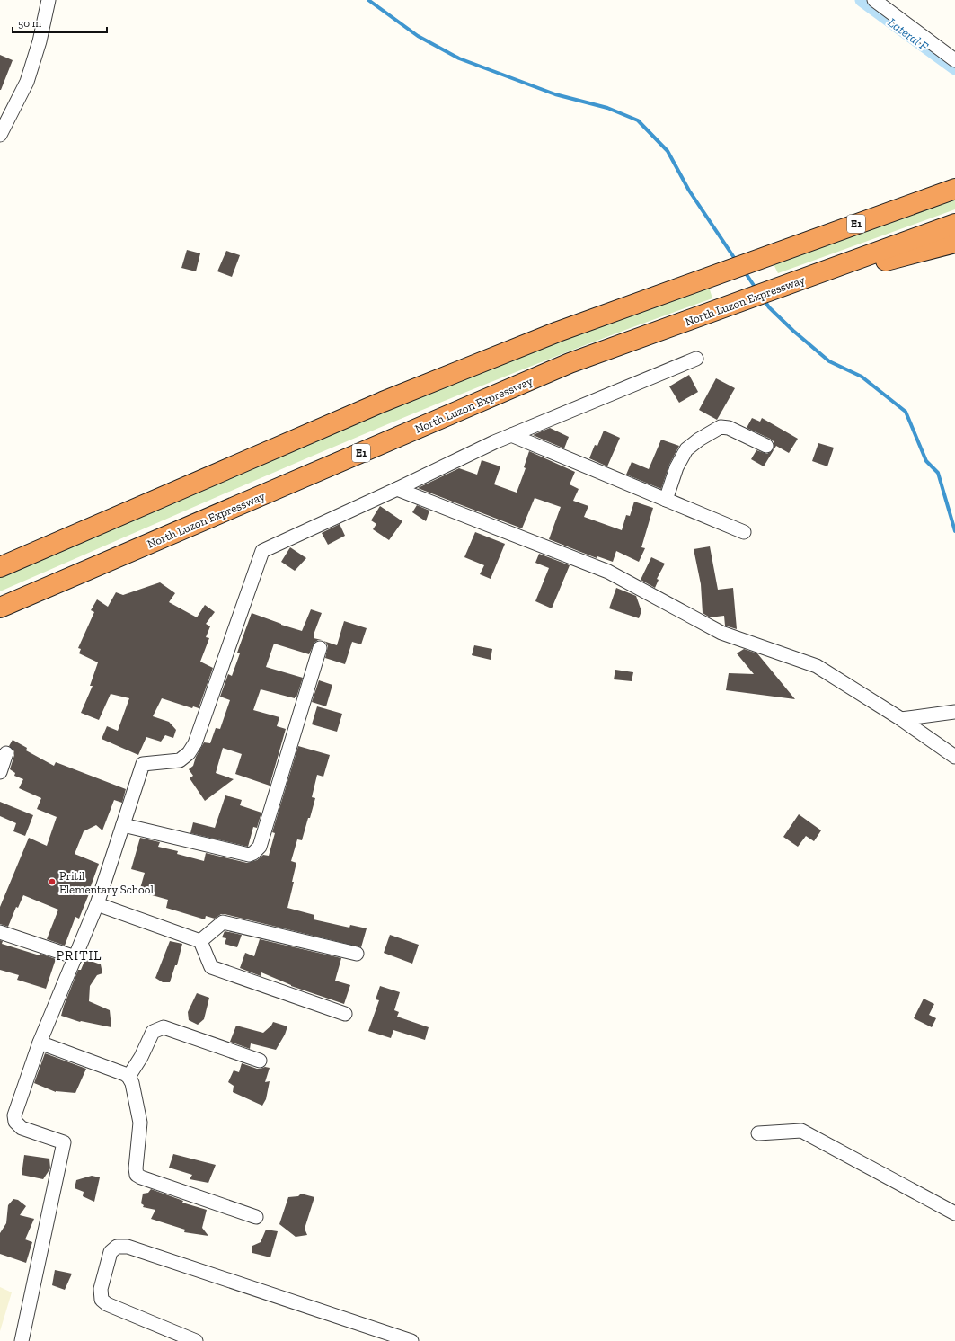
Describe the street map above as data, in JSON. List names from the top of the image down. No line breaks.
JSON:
{"streets":{"highway":["E1","North Luzon Expressway"]},"districts":["PRITIL"],"water":["Lateral F"],"places":["Pritil Elementary School"],"scale_bar":"50 m"}
